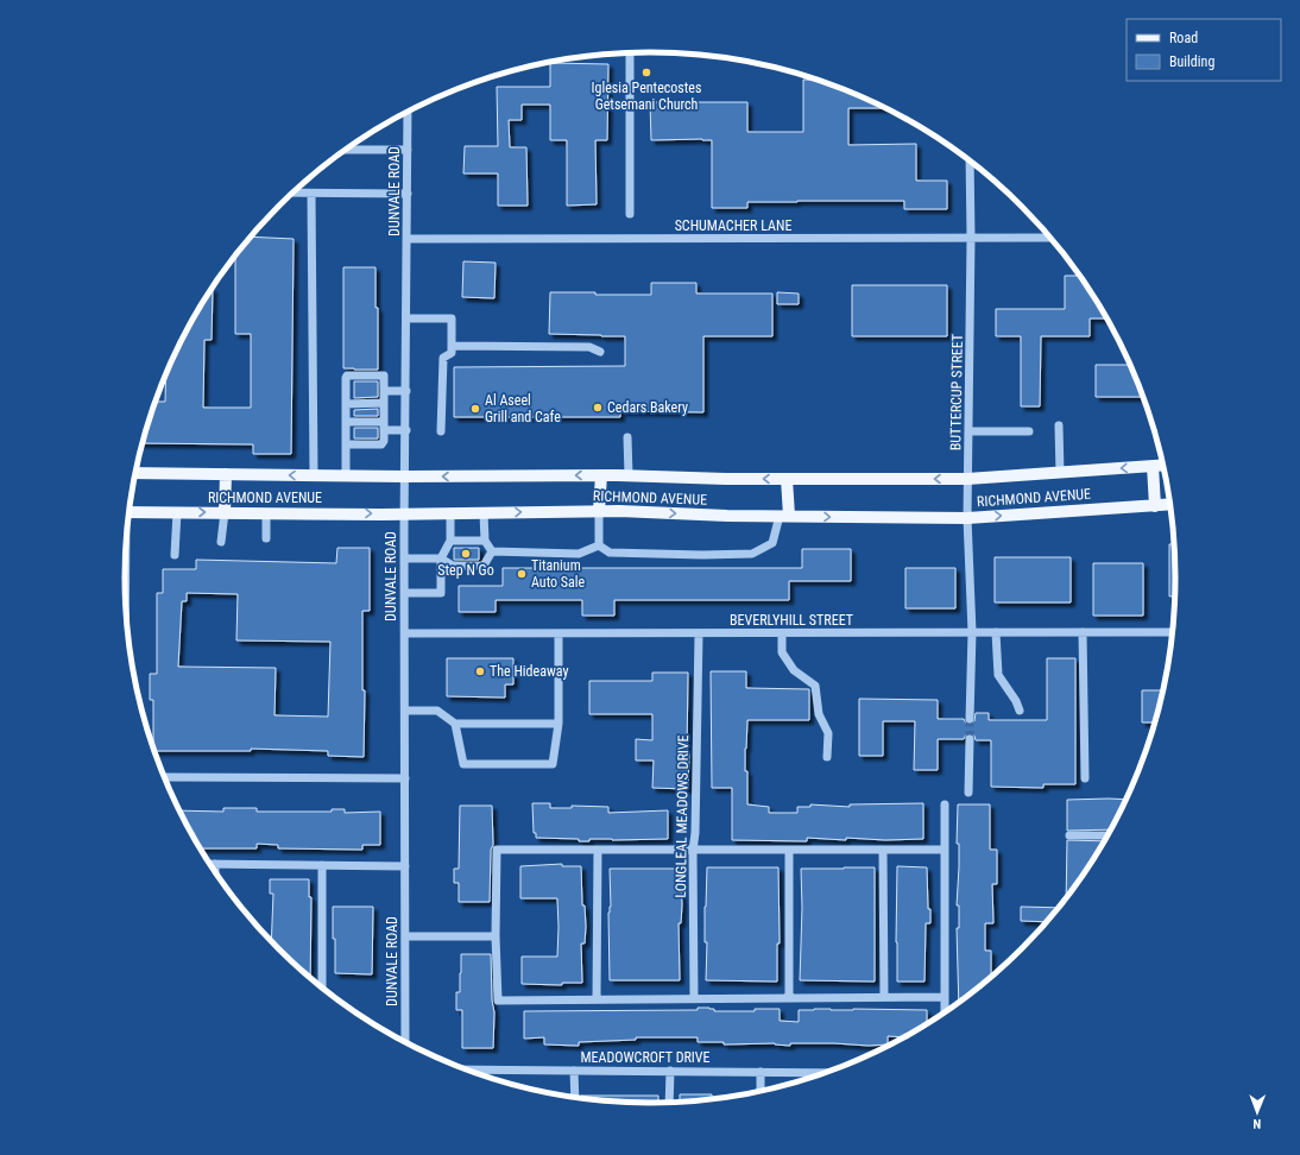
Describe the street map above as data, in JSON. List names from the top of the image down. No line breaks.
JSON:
{"streets":{"main road":["RICHMOND AVENUE"],"street":["DUNVALE ROAD","SCHUMACHER LANE","BUTTERCUP STREET","BEVERLYHILL STREET","LONGLEAL MEADOWS DRIVE","MEADOWCROFT DRIVE"]},"crossings":[["DUNVALE ROAD","SCHUMACHER LANE"],["DUNVALE ROAD","RICHMOND AVENUE"],["DUNVALE ROAD","BEVERLYHILL STREET"],["SCHUMACHER LANE","BUTTERCUP STREET"],["BUTTERCUP STREET","RICHMOND AVENUE"],["BUTTERCUP STREET","BEVERLYHILL STREET"],["BEVERLYHILL STREET","LONGLEAL MEADOWS DRIVE"]],"places":["Iglesia Pentecostes Getsemani Church","Cedars Bakery","Al Aseel Grill and Cafe","Step N Go","Titanium Auto Sale","The Hideaway"],"legend":["Road","Building"],"north":"bottom"}
